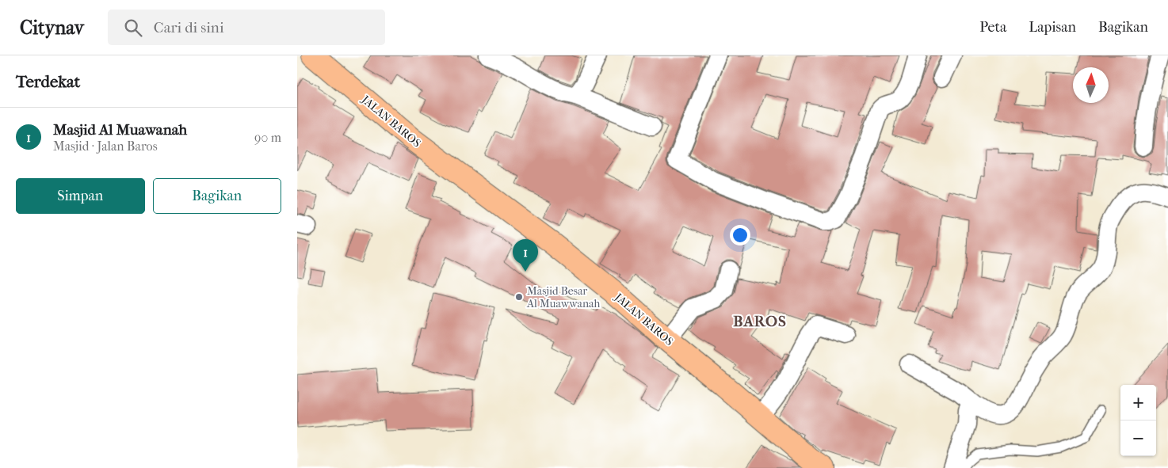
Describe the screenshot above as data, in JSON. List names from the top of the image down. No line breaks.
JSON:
{"streets":{"main road":["JALAN BAROS"]},"districts":["BAROS"],"places":["Masjid Besar Al Muawwanah"],"north":"top","page":{"header":"Citynav","search":"Cari di sini","nav":["Peta","Lapisan","Bagikan"],"heading":"Terdekat","list":[{"mark":"1","name":"Masjid Al Muawanah","note":"Masjid · Jalan Baros","value":"90 m"}],"buttons":["Simpan","Bagikan"],"pins":"1","map_buttons":["+","−"]}}
